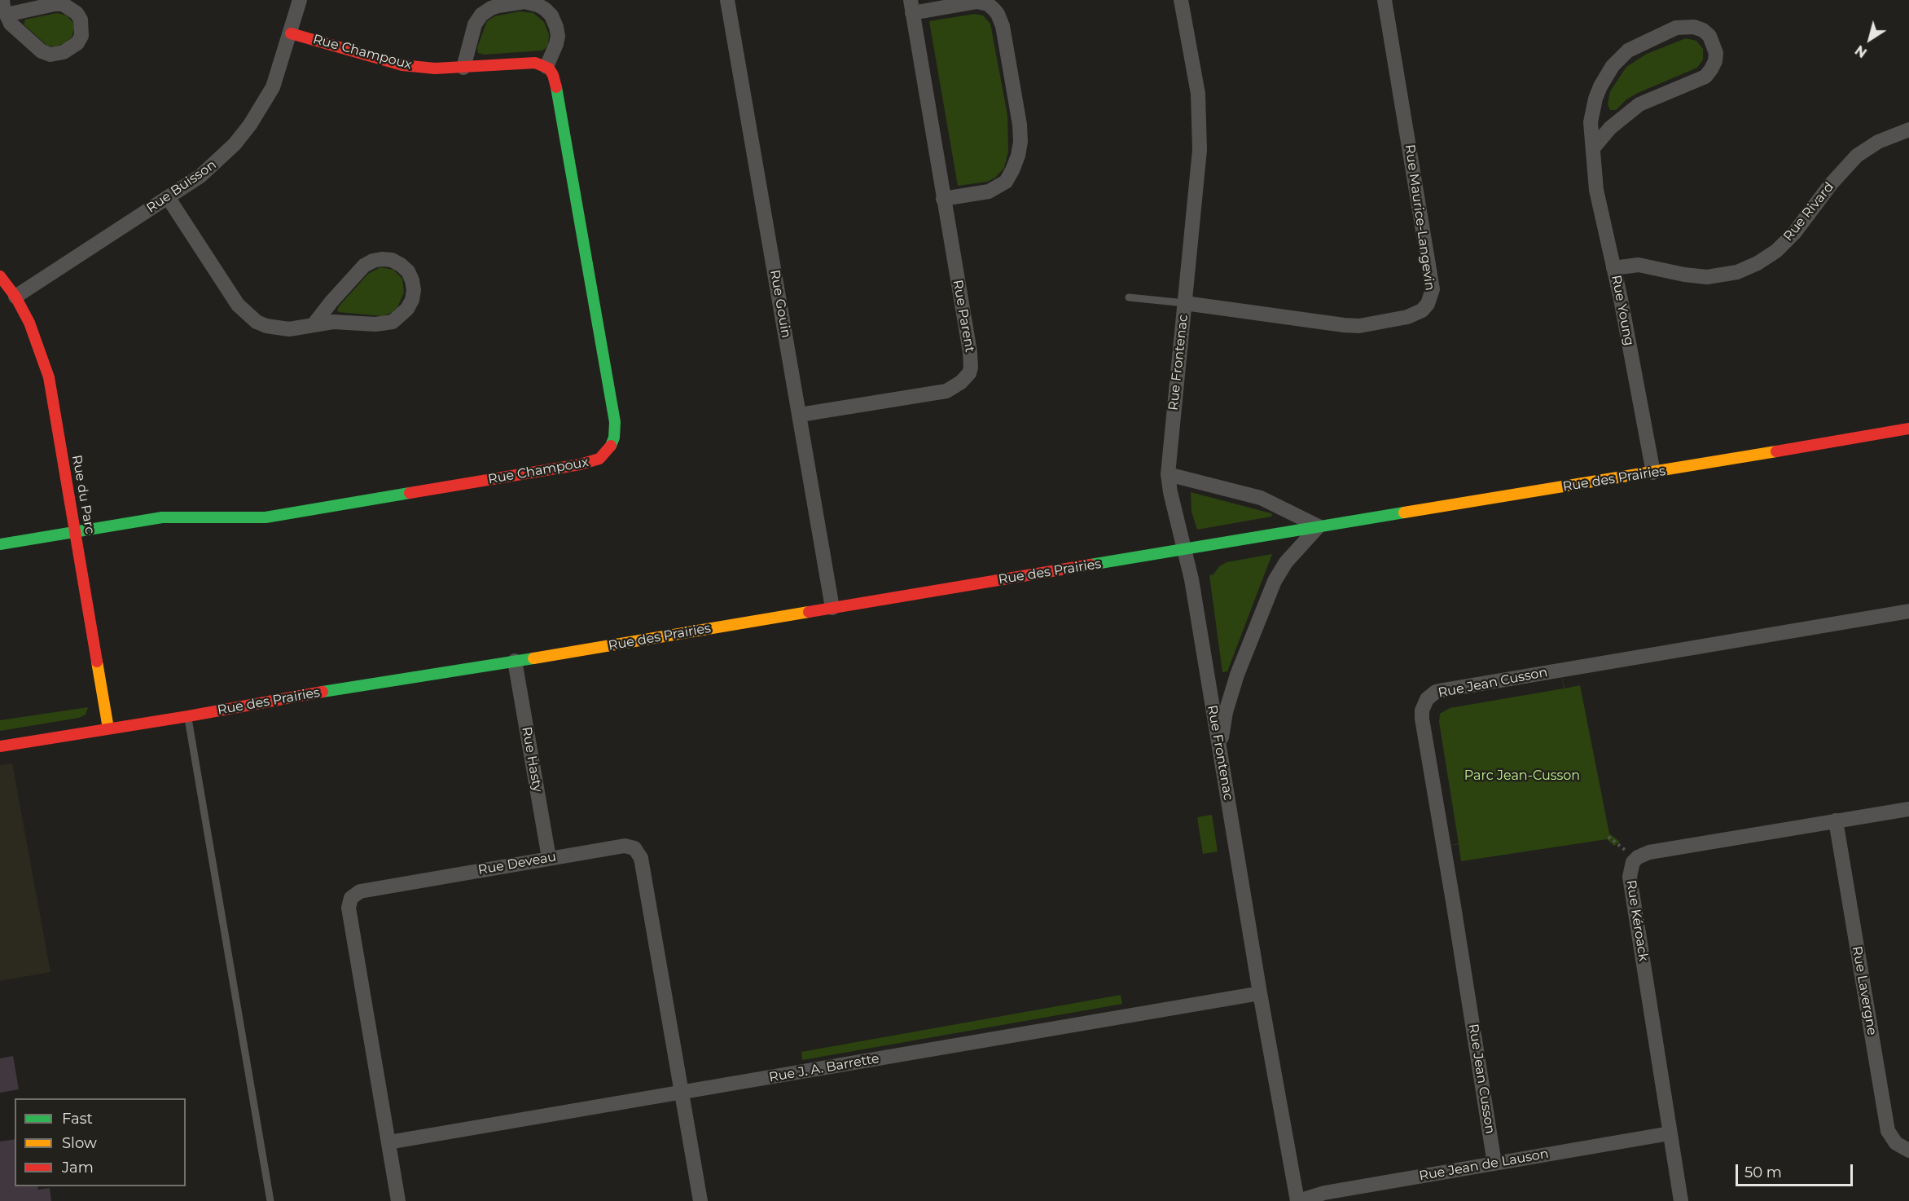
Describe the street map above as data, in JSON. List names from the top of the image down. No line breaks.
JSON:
{"streets":{"main road":["Rue Champoux","Rue des Prairies","Rue du Parc"],"street":["Rue Buisson","Rue Rivard","Rue Maurice-Langevin","Rue Gouin","Rue Young","Rue Parent","Rue Frontenac","Rue Jean Cusson","Rue Hasty","Rue Deveau","Rue Kéroack","Rue Lavergne","Rue J. A. Barrette","Rue Jean de Lauson"]},"crossings":[["Rue Champoux","Rue Buisson"],["Rue Champoux","Rue du Parc"],["Rue Buisson","Rue du Parc"],["Rue Rivard","Rue Young"],["Rue Maurice-Langevin","Rue Frontenac"],["Rue Gouin","Rue Parent"],["Rue Gouin","Rue des Prairies"],["Rue Young","Rue des Prairies"],["Rue Frontenac","Rue des Prairies"],["Rue Frontenac","Rue J. A. Barrette"],["Rue Frontenac","Rue Jean de Lauson"],["Rue des Prairies","Rue du Parc"],["Rue des Prairies","Rue Hasty"],["Rue Jean Cusson","Rue Jean de Lauson"],["Rue Hasty","Rue Deveau"],["Rue Deveau","Rue J. A. Barrette"],["Rue Kéroack","Rue Lavergne"],["Rue Kéroack","Rue Jean de Lauson"]],"parks":["Parc Jean-Cusson"],"legend":["Fast","Slow","Jam"],"scale_bar":"50 m","north":"bottom left"}
